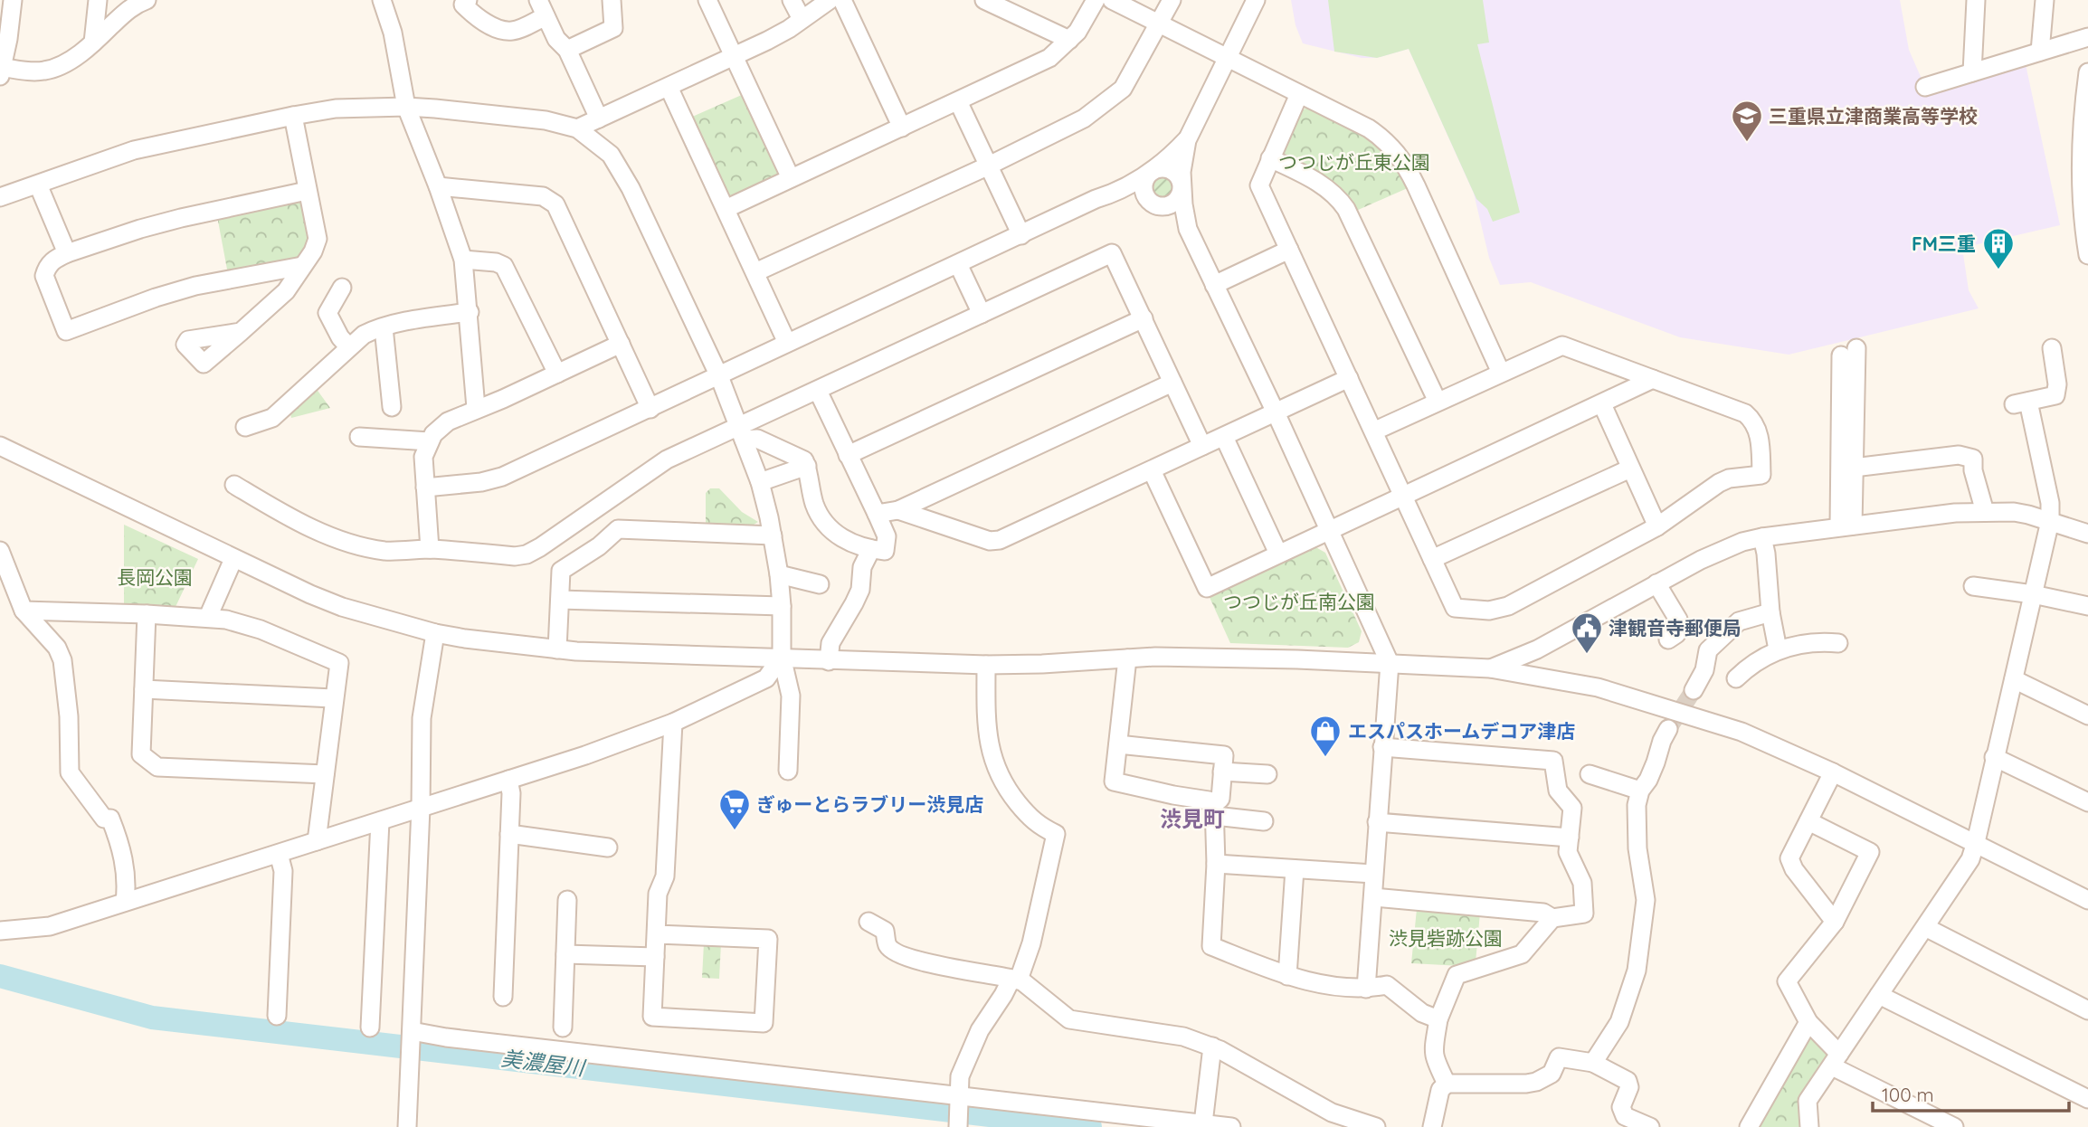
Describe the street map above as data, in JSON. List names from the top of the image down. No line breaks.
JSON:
{"districts":["渋見町"],"water":["美濃屋川"],"parks":["つつじが丘東公園","長岡公園","つつじが丘南公園","渋見砦跡公園"],"places":{"school or university":["三重県立津商業高等学校"],"building":["FM三重"],"public building":["津観音寺郵便局"],"shop":["エスパスホームデコア津店"],"supermarket":["ぎゅーとらラブリー渋見店"]},"scale_bar":"100 m"}
